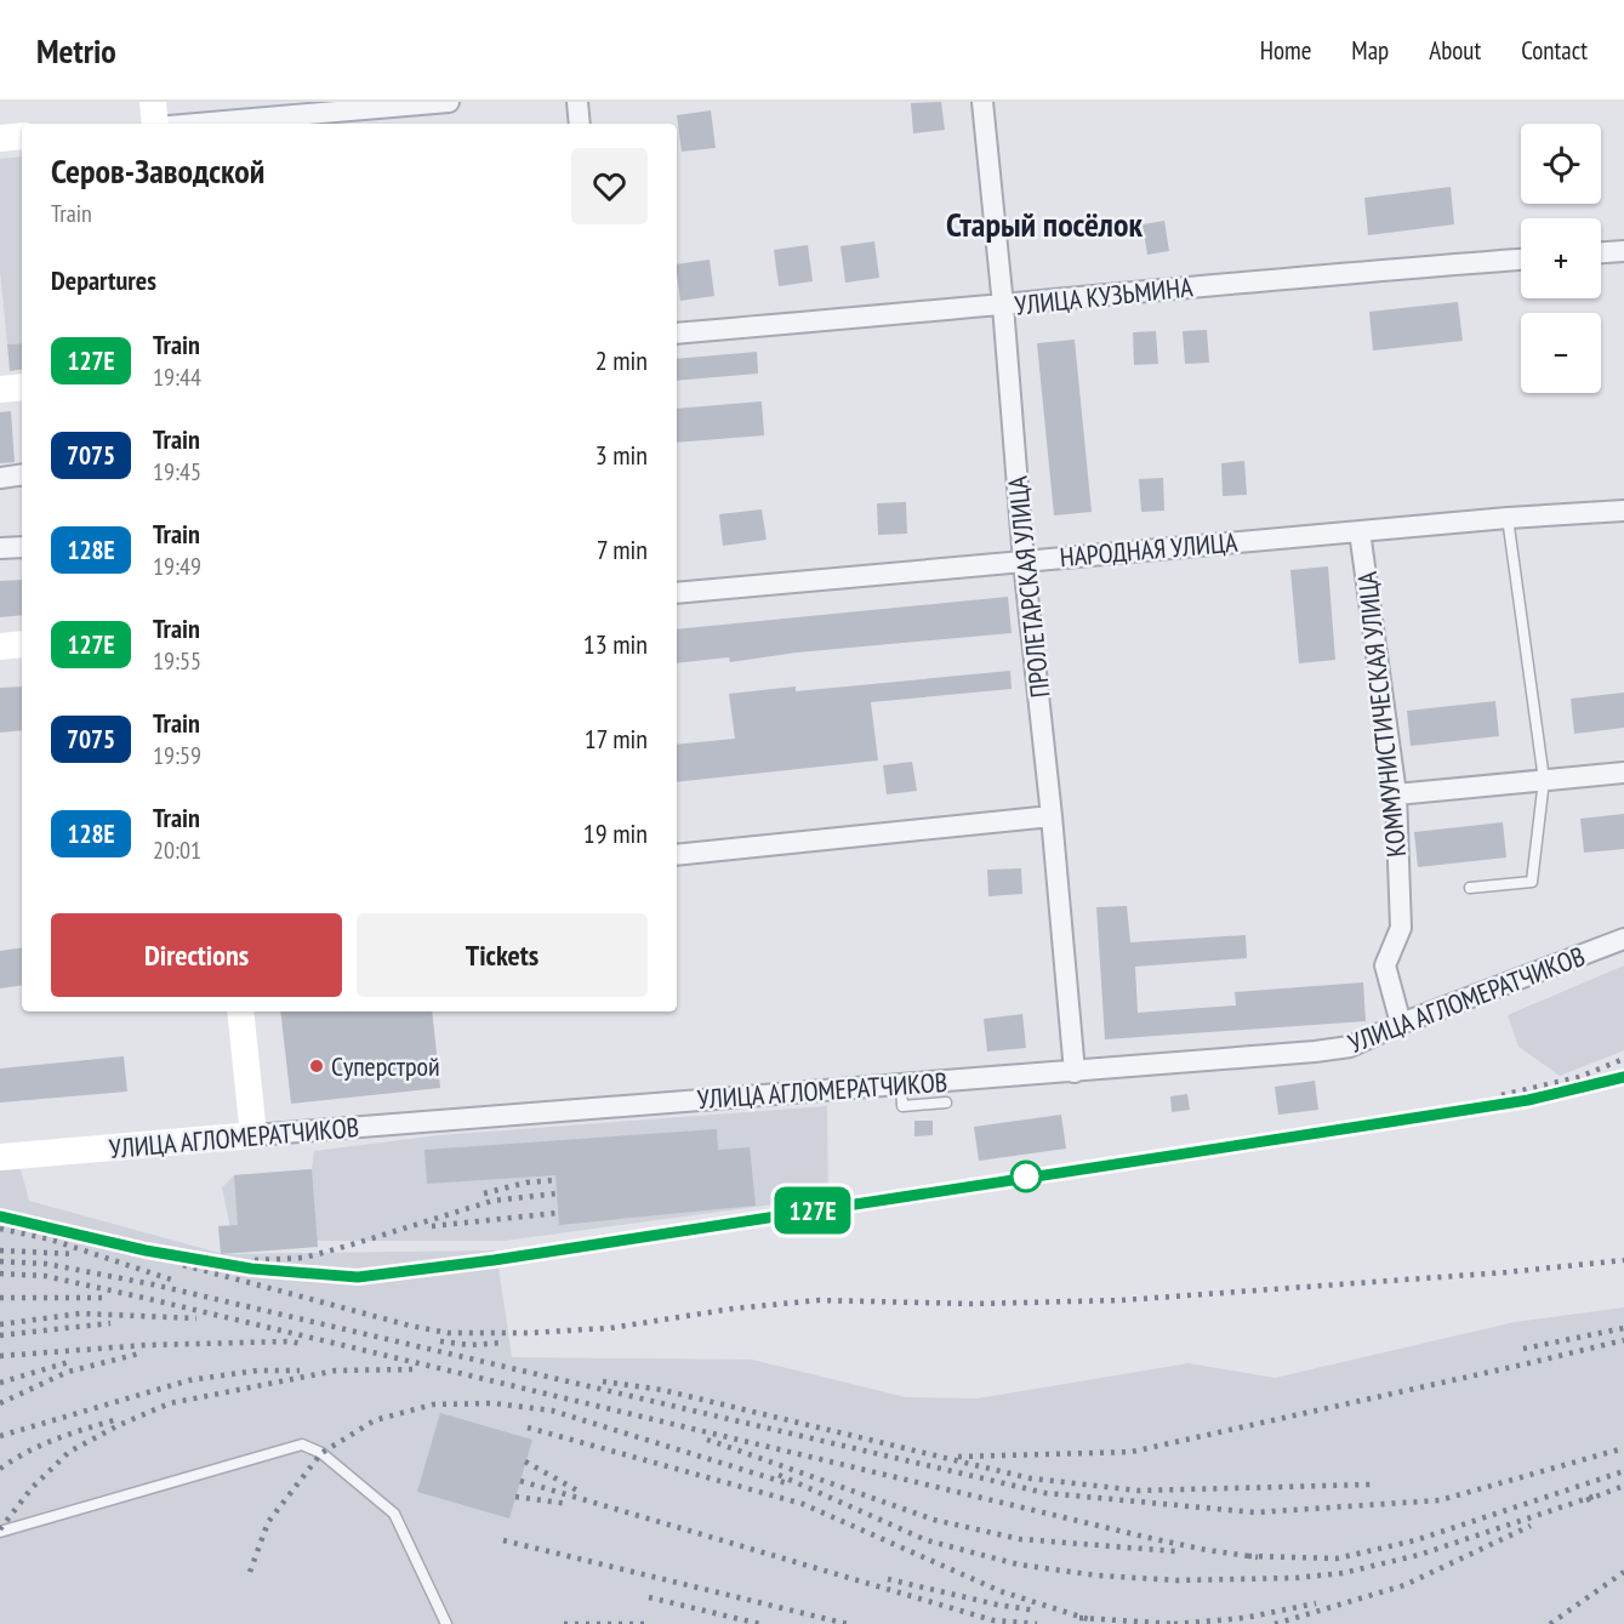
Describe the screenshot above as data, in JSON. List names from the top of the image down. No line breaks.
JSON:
{"streets":{"street":["УЛИЦА КУЗЬМИНА","НАРОДНАЯ УЛИЦА","ПРОЛЕТАРСКАЯ УЛИЦА","КОММУНИСТИЧЕСКАЯ УЛИЦА","УЛИЦА АГЛОМЕРАТЧИКОВ"]},"crossings":[["УЛИЦА КУЗЬМИНА","ПРОЛЕТАРСКАЯ УЛИЦА"],["НАРОДНАЯ УЛИЦА","ПРОЛЕТАРСКАЯ УЛИЦА"],["НАРОДНАЯ УЛИЦА","КОММУНИСТИЧЕСКАЯ УЛИЦА"],["ПРОЛЕТАРСКАЯ УЛИЦА","УЛИЦА АГЛОМЕРАТЧИКОВ"],["КОММУНИСТИЧЕСКАЯ УЛИЦА","УЛИЦА АГЛОМЕРАТЧИКОВ"]],"districts":["Старый посёлок"],"places":["Суперстрой"],"page":{"header":"Metrio","nav":["Home","Map","About","Contact"],"on_map":"127Е","map_buttons":["+","−"],"heading":[["Серов-Заводской","Train"],"Departures"],"list":[{"mark":"127Е","name":"Train","note":"19:44","value":"2 min"},{"mark":"7075","name":"Train","note":"19:45","value":"3 min"},{"mark":"128Е","name":"Train","note":"19:49","value":"7 min"},{"mark":"127Е","name":"Train","note":"19:55","value":"13 min"},{"mark":"7075","name":"Train","note":"19:59","value":"17 min"},{"mark":"128Е","name":"Train","note":"20:01","value":"19 min"}],"buttons":["Directions","Tickets"]}}
